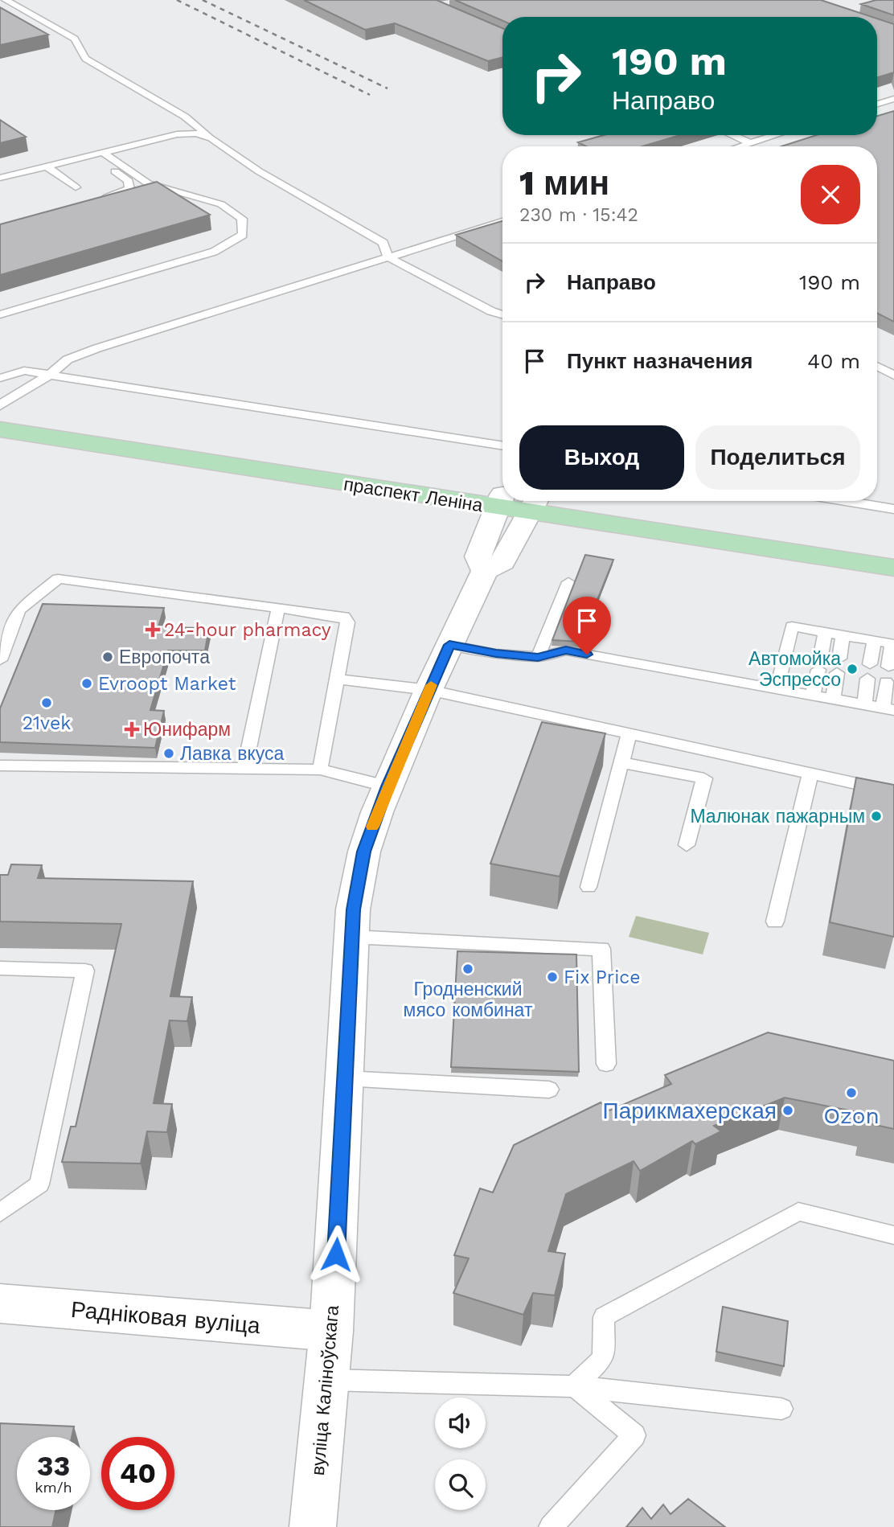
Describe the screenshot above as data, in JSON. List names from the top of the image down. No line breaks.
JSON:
{"streets":{"main road":["праспект Леніна"],"street":["Радніковая вуліца","вуліца Каліноўскага"]},"crossings":[["праспект Леніна","вуліца Каліноўскага"],["Радніковая вуліца","вуліца Каліноўскага"]],"places":{"health":["24-hour pharmacy","Юнифарм"],"other":["Европочта","Автомойка Эспрессо","Evroopt Market","21vek","Лавка вкуса","Малюнак пажарным","Гродненский мясо комбинат","Fix Price","Ozon","Парикмахерская"]},"page":{"turn":["190 m","Направо"],"heading":["1 мин","230 m · 15:42"],"list":[{"name":"Направо","value":"190 m"},{"name":"Пункт назначения","value":"40 m"}],"buttons":["Выход","Поделиться"],"speed":"33 km/h","limit":"40"}}
